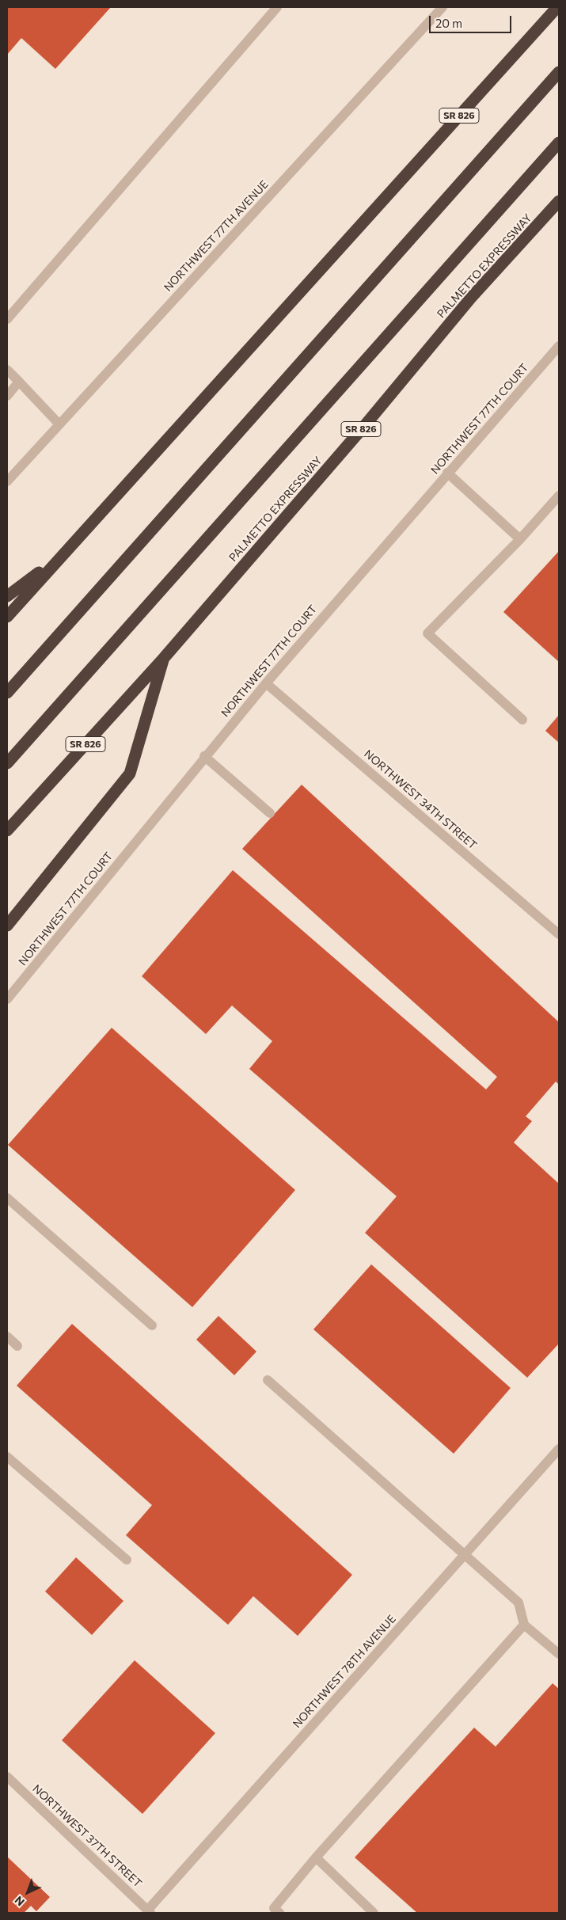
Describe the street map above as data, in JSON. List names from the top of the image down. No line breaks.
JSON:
{"streets":{"highway":["SR 826","PALMETTO EXPRESSWAY"],"street":["NORTHWEST 77TH AVENUE","NORTHWEST 77TH COURT","NORTHWEST 34TH STREET","NORTHWEST 78TH AVENUE","NORTHWEST 37TH STREET"]},"crossings":[["NORTHWEST 77TH COURT","NORTHWEST 34TH STREET"],["NORTHWEST 78TH AVENUE","NORTHWEST 37TH STREET"]],"scale_bar":"20 m","north":"bottom left"}
